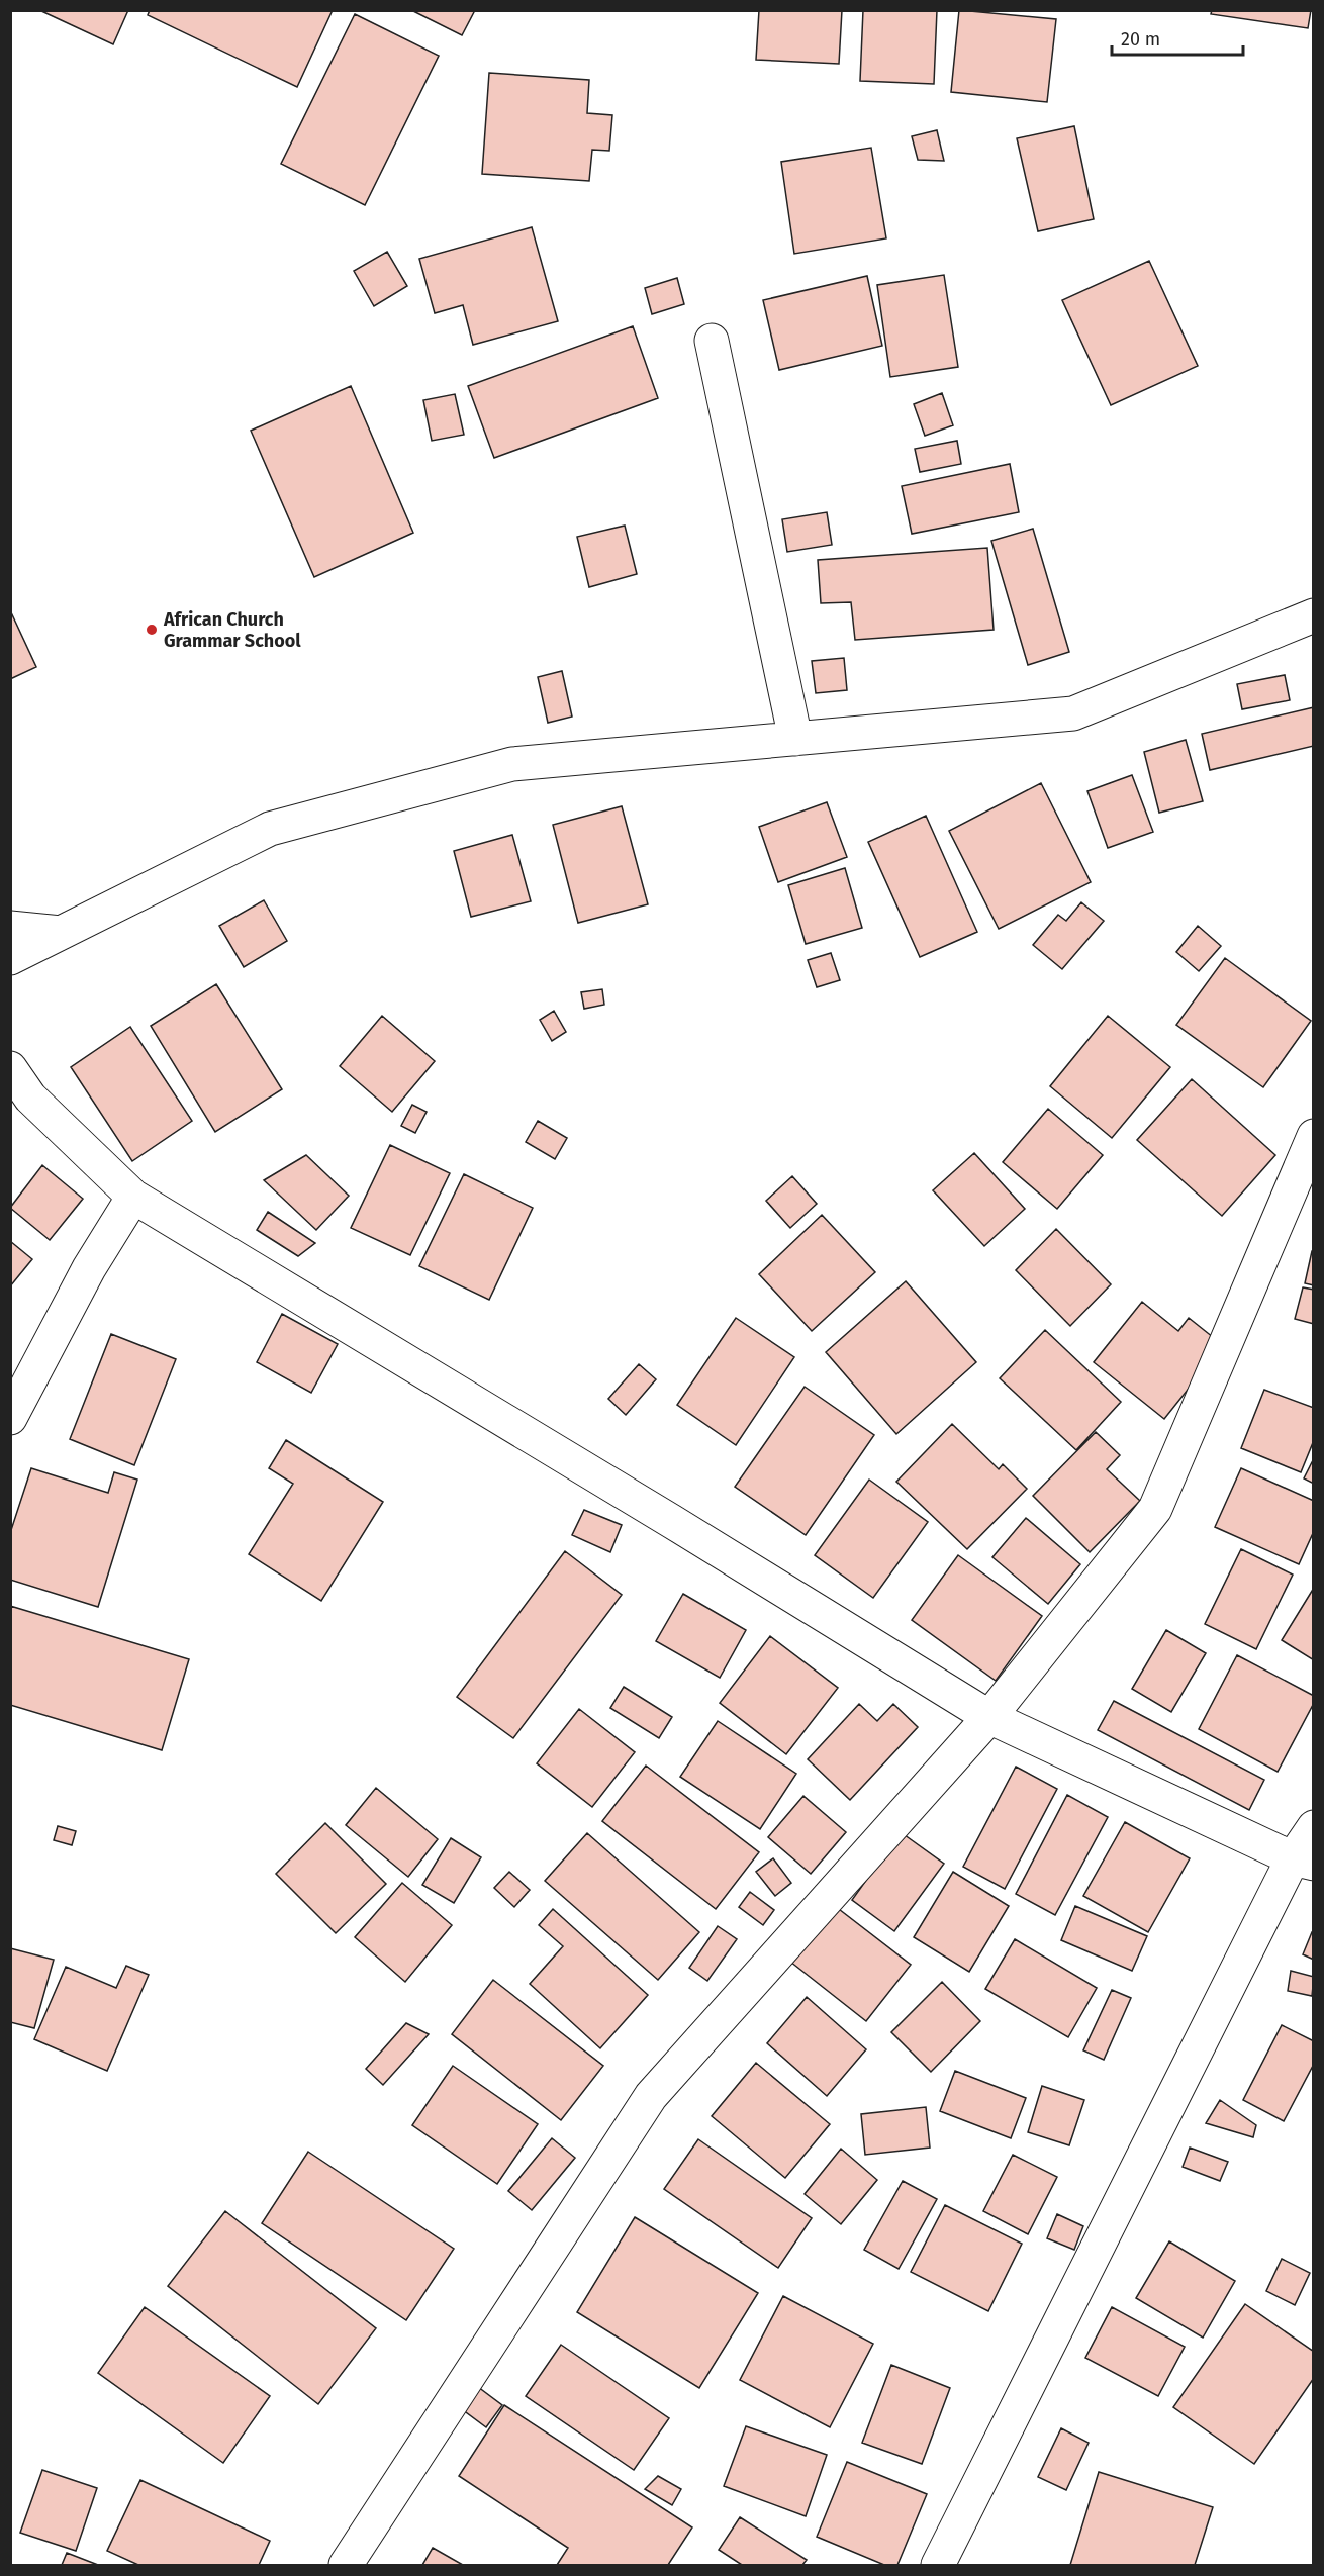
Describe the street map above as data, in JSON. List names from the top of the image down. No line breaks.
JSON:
{"places":["African Church Grammar School"],"scale_bar":"20 m"}
